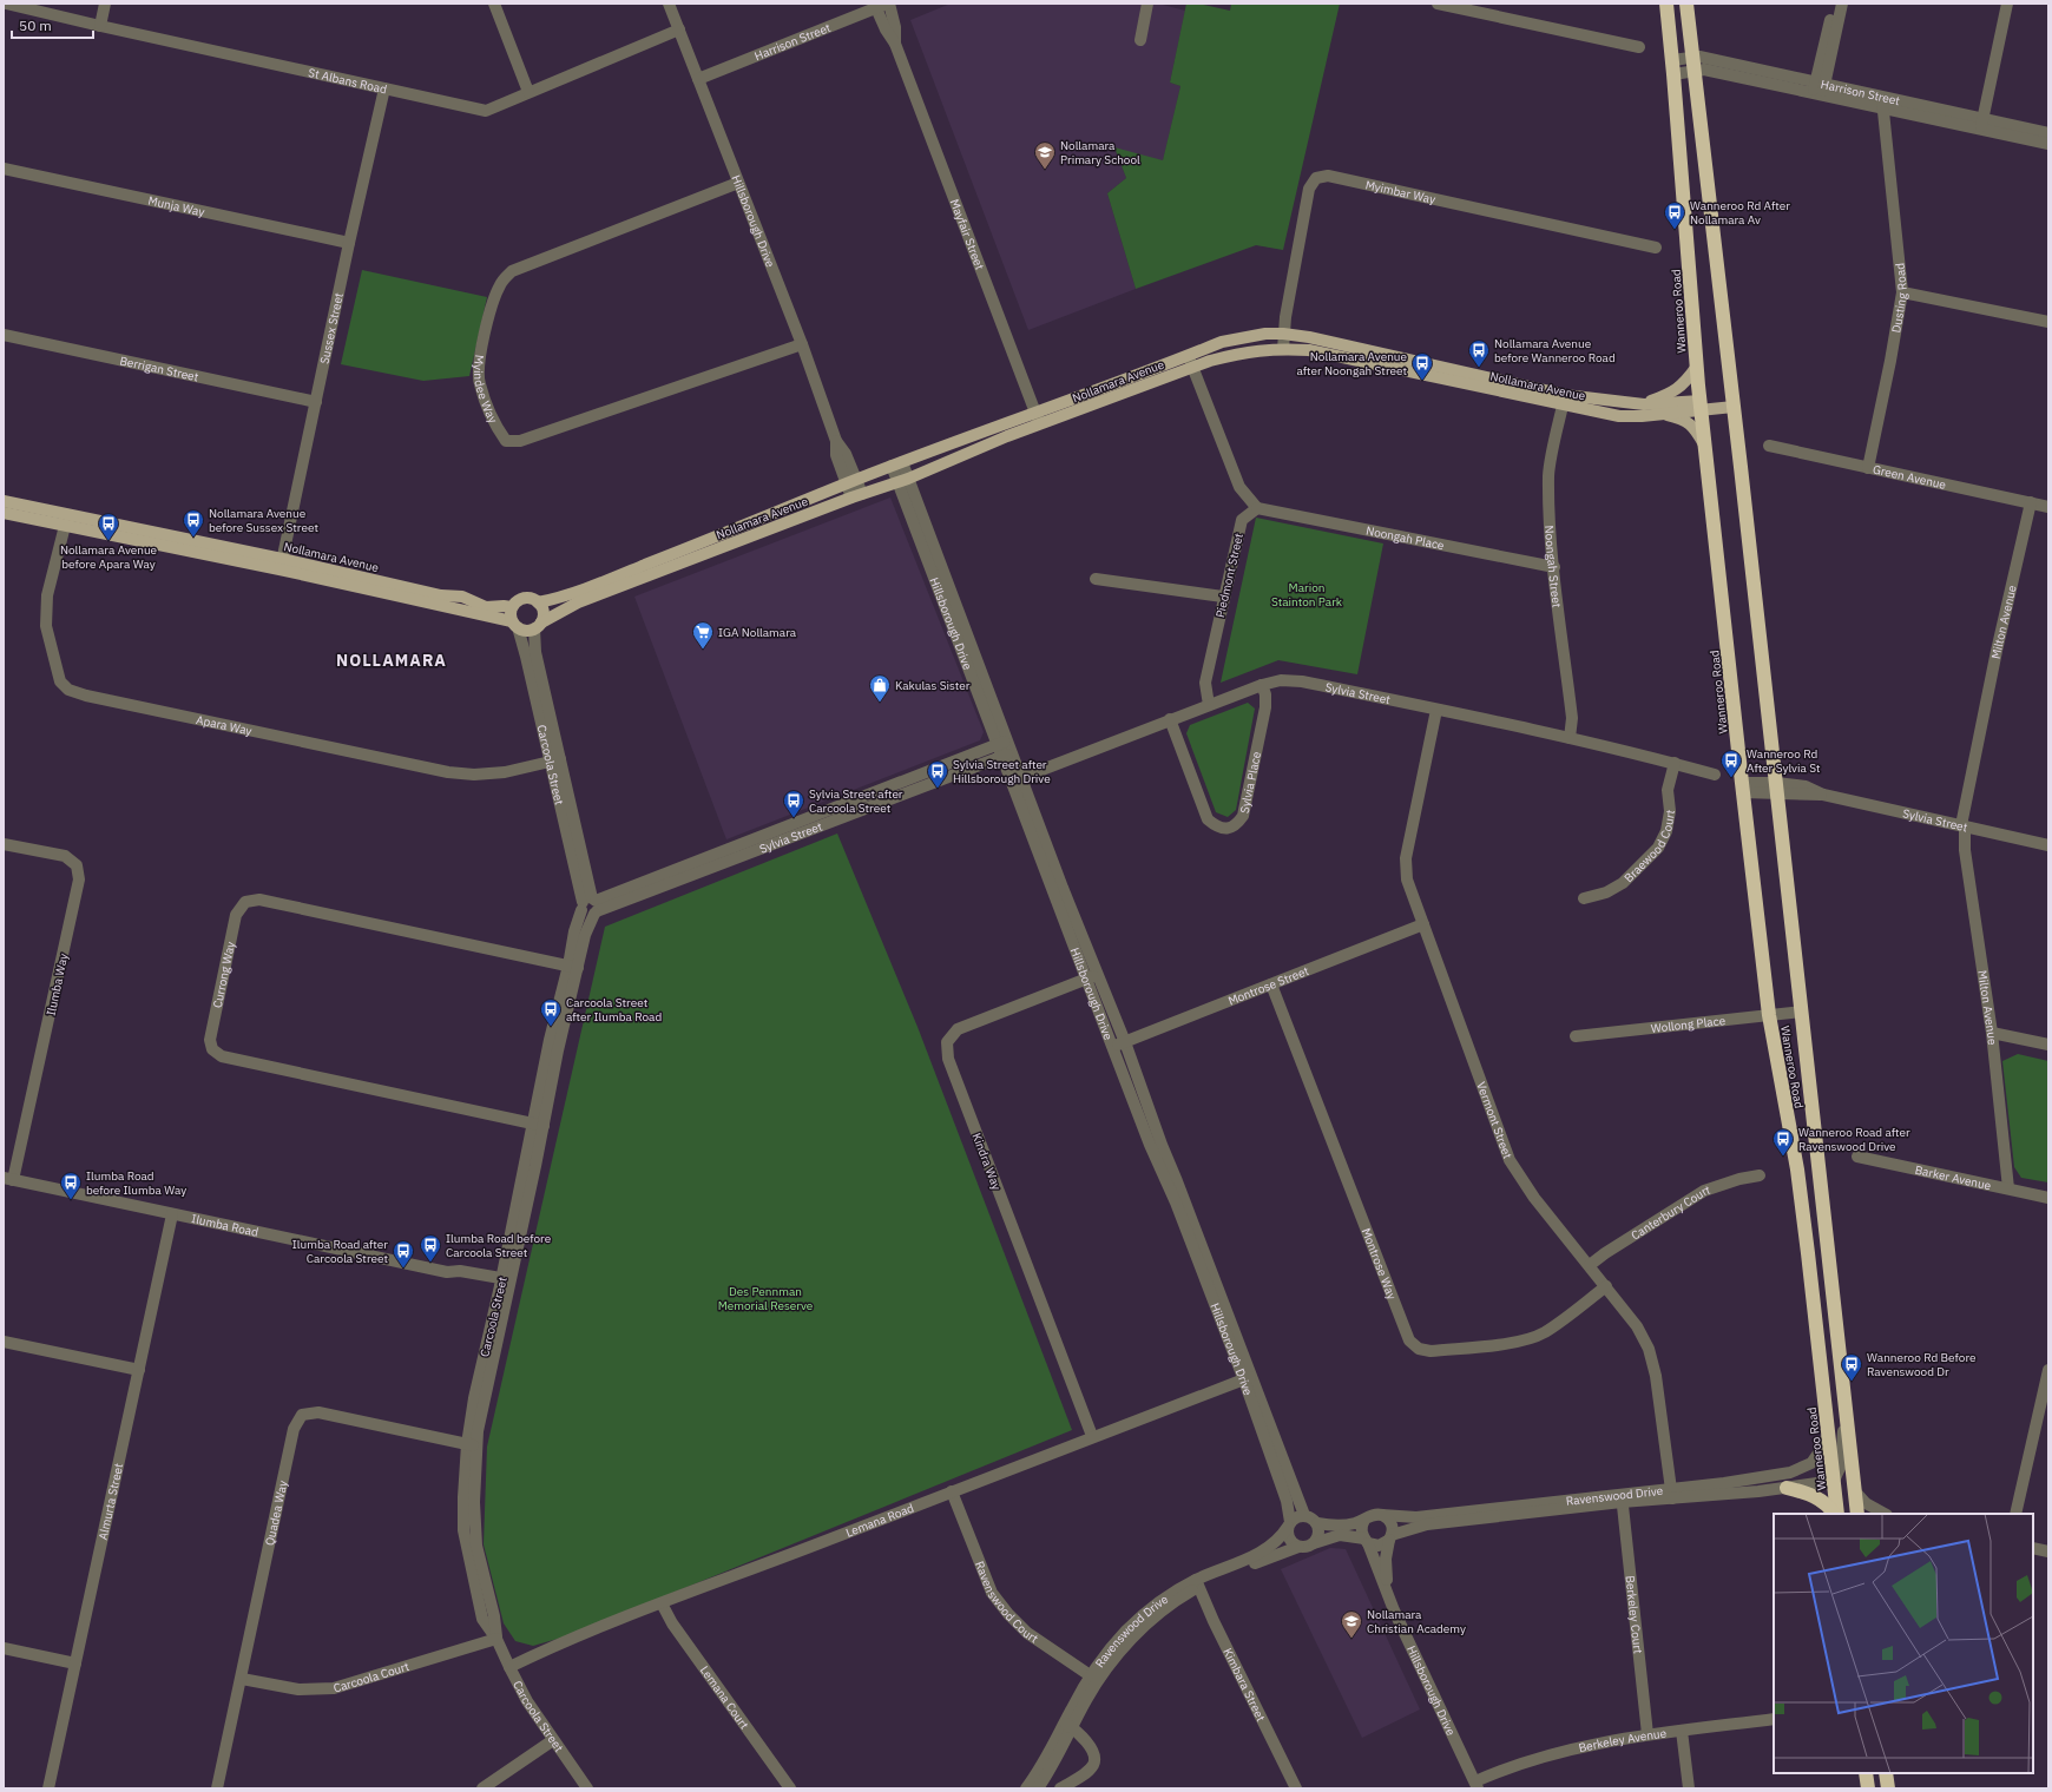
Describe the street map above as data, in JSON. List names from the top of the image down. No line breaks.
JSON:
{"streets":{"highway":["Wanneroo Road"],"main road":["Nollamara Avenue"],"street":["Harrison Street","St Albans Road","Myimbar Way","Munja Way","Hillsborough Drive","Mayfair Street","Dusting Road","Sussex Street","Berrigan Street","Myindee Way","Green Avenue","Noongah Place","Noongah Street","Piedmont Street","Milton Avenue","Sylvia Street","Apara Way","Carcoola Street","Sylvia Place","Braewood Court","Currong Way","Ilumba Way","Montrose Street","Wollong Place","Vermont Street","Kindra Way","Barker Avenue","Canterbury Court","Ilumba Road","Montrose Way","Ravenswood Drive","Almurta Street","Quadea Way","Lemana Road","Ravenswood Court","Berkeley Court","Carcoola Court","Kimbara Street","Lemana Court","Berkeley Avenue"]},"crossings":[["Harrison Street","Hillsborough Drive"],["Harrison Street","Mayfair Street"],["Harrison Street","Dusting Road"],["Harrison Street","Wanneroo Road"],["St Albans Road","Hillsborough Drive"],["St Albans Road","Sussex Street"],["Myimbar Way","Nollamara Avenue"],["Munja Way","Sussex Street"],["Hillsborough Drive","Nollamara Avenue"],["Hillsborough Drive","Myindee Way"],["Hillsborough Drive","Sylvia Street"],["Hillsborough Drive","Montrose Street"],["Hillsborough Drive","Kindra Way"],["Hillsborough Drive","Ravenswood Drive"],["Hillsborough Drive","Lemana Road"],["Hillsborough Drive","Berkeley Avenue"],["Mayfair Street","Nollamara Avenue"],["Dusting Road","Green Avenue"],["Wanneroo Road","Nollamara Avenue"],["Wanneroo Road","Sylvia Street"],["Wanneroo Road","Wollong Place"],["Wanneroo Road","Ravenswood Drive"],["Sussex Street","Berrigan Street"],["Sussex Street","Nollamara Avenue"],["Nollamara Avenue","Noongah Street"],["Nollamara Avenue","Apara Way"],["Nollamara Avenue","Carcoola Street"],["Green Avenue","Milton Avenue"],["Noongah Place","Noongah Street"],["Noongah Place","Piedmont Street"],["Noongah Street","Sylvia Street"],["Piedmont Street","Sylvia Street"],["Milton Avenue","Sylvia Street"],["Milton Avenue","Barker Avenue"],["Sylvia Street","Carcoola Street"],["Sylvia Street","Sylvia Place"],["Sylvia Street","Braewood Court"],["Sylvia Street","Vermont Street"],["Apara Way","Carcoola Street"],["Carcoola Street","Currong Way"],["Carcoola Street","Ilumba Road"],["Carcoola Street","Quadea Way"],["Carcoola Street","Lemana Road"],["Carcoola Street","Carcoola Court"],["Ilumba Way","Ilumba Road"],["Montrose Street","Vermont Street"],["Montrose Street","Montrose Way"],["Vermont Street","Canterbury Court"],["Vermont Street","Montrose Way"],["Vermont Street","Ravenswood Drive"],["Kindra Way","Lemana Road"],["Ilumba Road","Almurta Street"],["Ravenswood Drive","Ravenswood Court"],["Ravenswood Drive","Berkeley Court"],["Ravenswood Drive","Kimbara Street"],["Quadea Way","Carcoola Court"],["Lemana Road","Ravenswood Court"],["Lemana Road","Lemana Court"],["Berkeley Court","Berkeley Avenue"]],"districts":["NOLLAMARA"],"parks":["Marion Stainton Park","Des Pennman Memorial Reserve"],"places":{"school or university":["Nollamara Primary School","Nollamara Christian Academy"],"bus stop":["Wanneroo Rd After Nollamara Av","Nollamara Avenue before Wanneroo Road","Nollamara Avenue after Noongah Street","Nollamara Avenue before Sussex Street","Nollamara Avenue before Apara Way","Wanneroo Rd After Sylvia St","Sylvia Street after Hillsborough Drive","Sylvia Street after Carcoola Street","Carcoola Street after Ilumba Road","Wanneroo Road after Ravenswood Drive","Ilumba Road before Ilumba Way","Ilumba Road before Carcoola Street","Ilumba Road after Carcoola Street","Wanneroo Rd Before Ravenswood Dr"],"supermarket":["IGA Nollamara"],"shop":["Kakulas Sister"]},"scale_bar":"50 m"}
